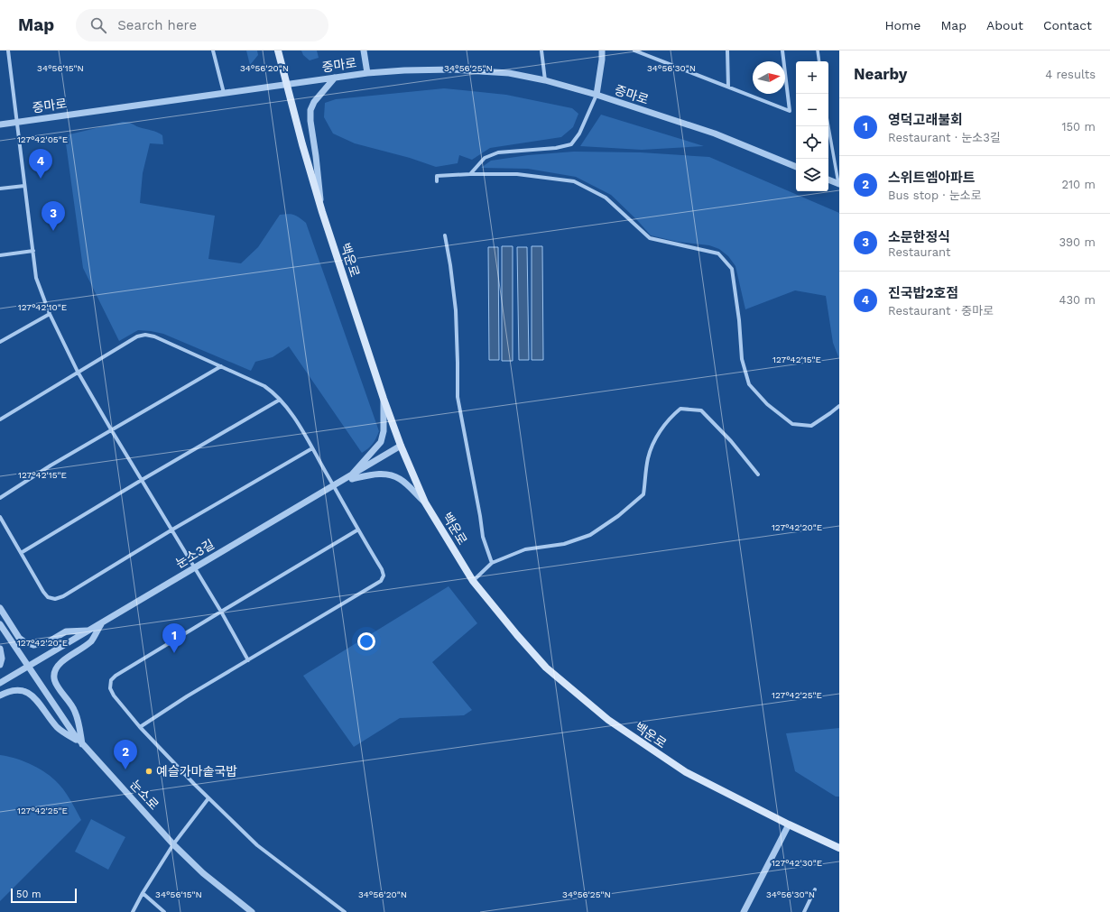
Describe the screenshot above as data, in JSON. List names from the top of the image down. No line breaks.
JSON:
{"streets":{"main road":["백운로"],"street":["중마로","눈소3길","눈소로"]},"crossings":[["중마로","백운로"],["백운로","눈소3길"],["눈소3길","눈소로"]],"places":["예슬가마솥국밥"],"scale_bar":"50 m","north":"right","page":{"header":"Map","search":"Search here","nav":["Home","Map","About","Contact"],"heading":["Nearby","4 results"],"map_buttons":["+","−"],"list":[{"mark":"1","name":"영덕고래불회","note":"Restaurant · 눈소3길","value":"150 m"},{"mark":"2","name":"스위트엠아파트","note":"Bus stop · 눈소로","value":"210 m"},{"mark":"3","name":"소문한정식","note":"Restaurant","value":"390 m"},{"mark":"4","name":"진국밥2호점","note":"Restaurant · 중마로","value":"430 m"}],"pins":["4","3","1","2"],"scale":"50 m"},"coordinates":["34°56'15\"N","34°56'20\"N","34°56'25\"N","34°56'30\"N","127°42'05\"E","127°42'10\"E","127°42'15\"E","127°42'20\"E","127°42'25\"E","127°42'30\"E"]}
